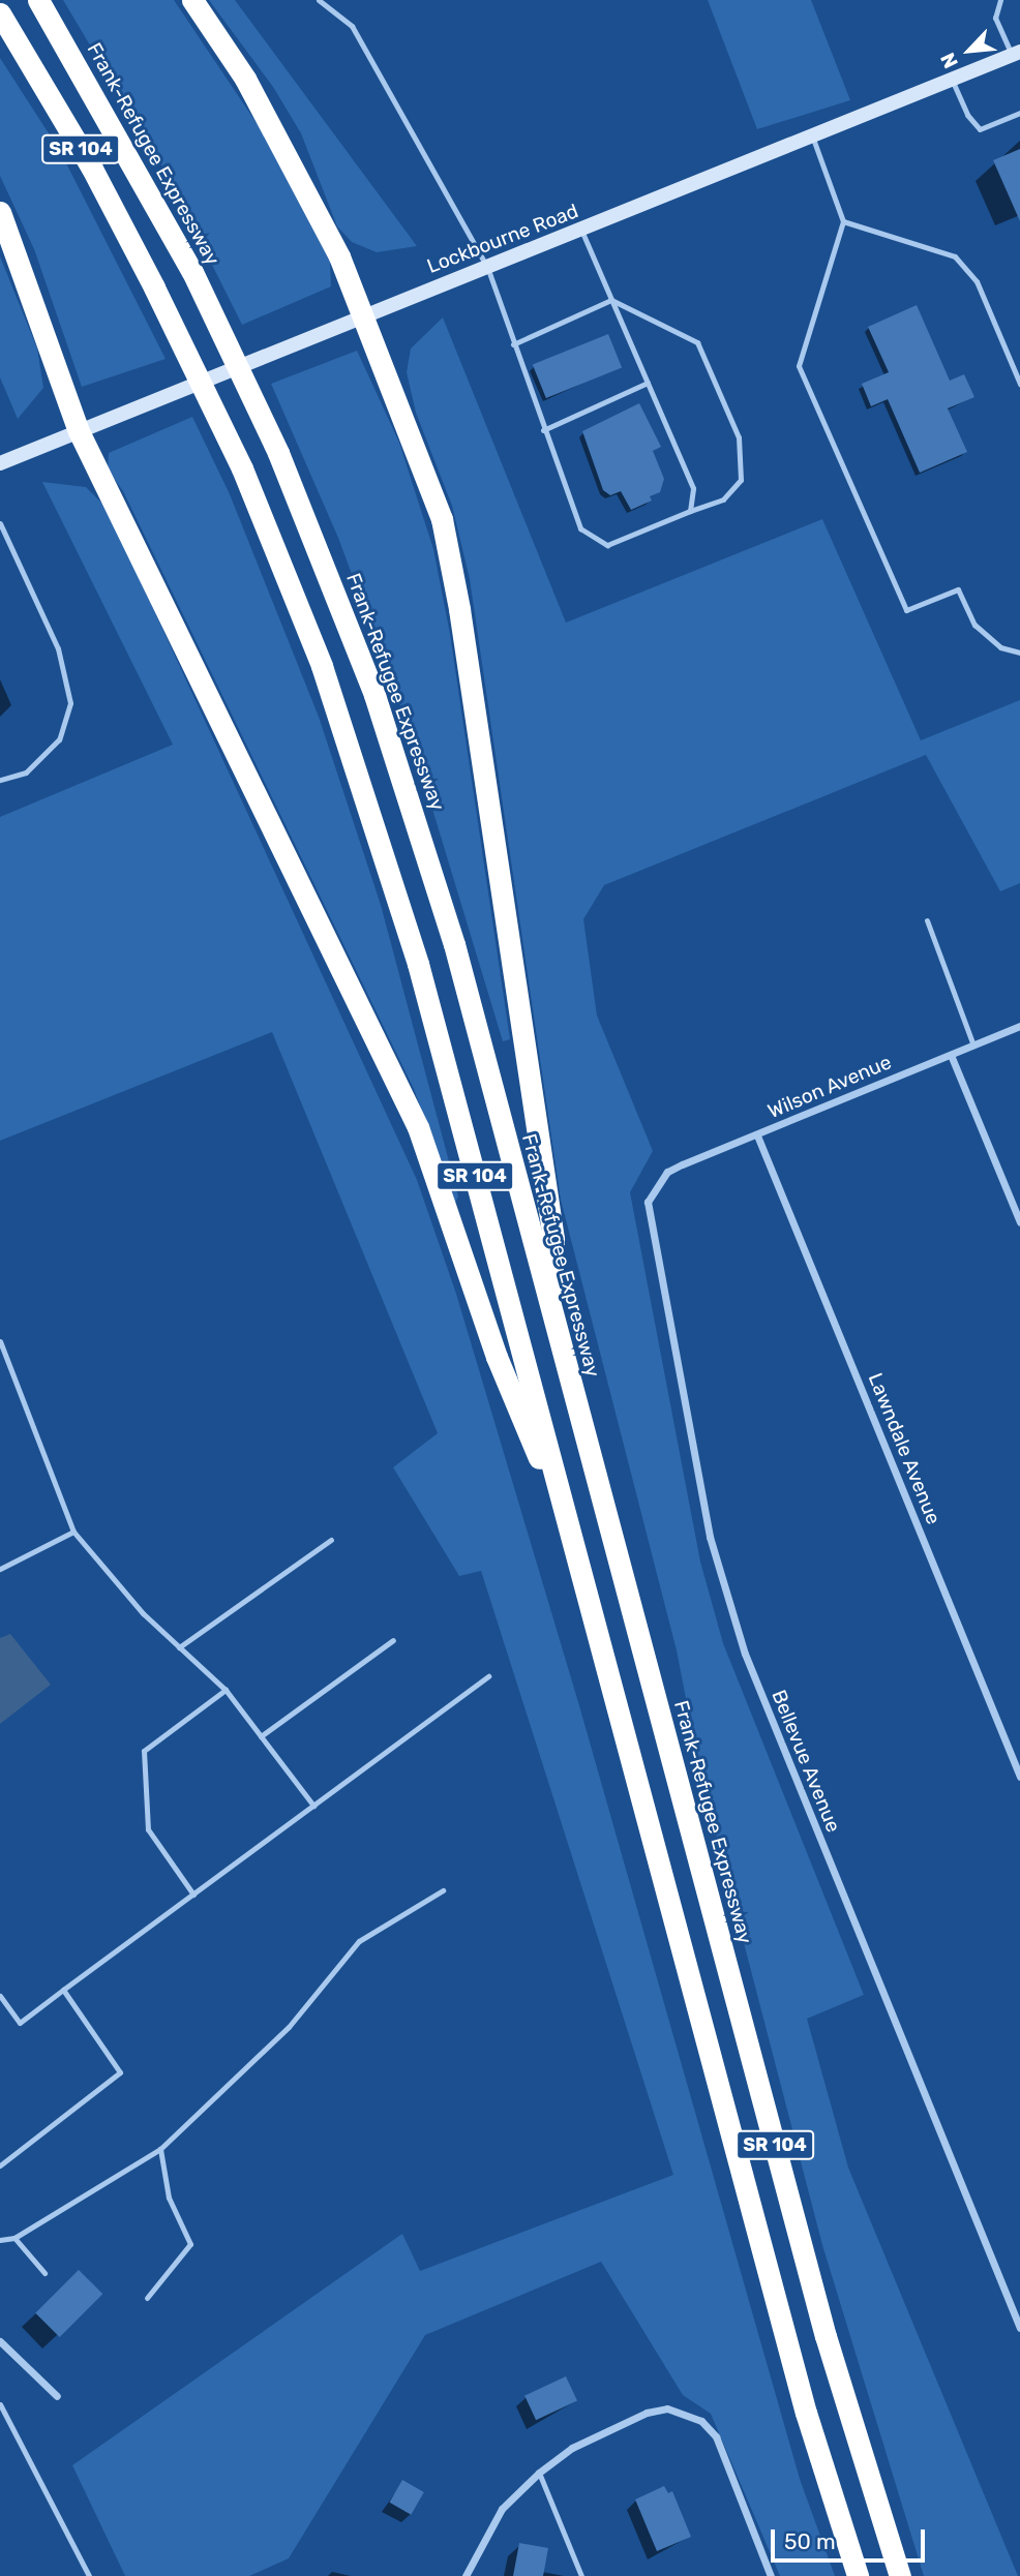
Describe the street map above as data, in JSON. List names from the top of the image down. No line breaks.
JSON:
{"streets":{"highway":["SR 104","Frank-Refugee Expressway"],"main road":["Lockbourne Road"],"street":["Wilson Avenue","Lawndale Avenue","Bellevue Avenue"]},"crossings":[["Wilson Avenue","Lawndale Avenue"],["Wilson Avenue","Bellevue Avenue"]],"scale_bar":"50 m","north":"bottom left"}
